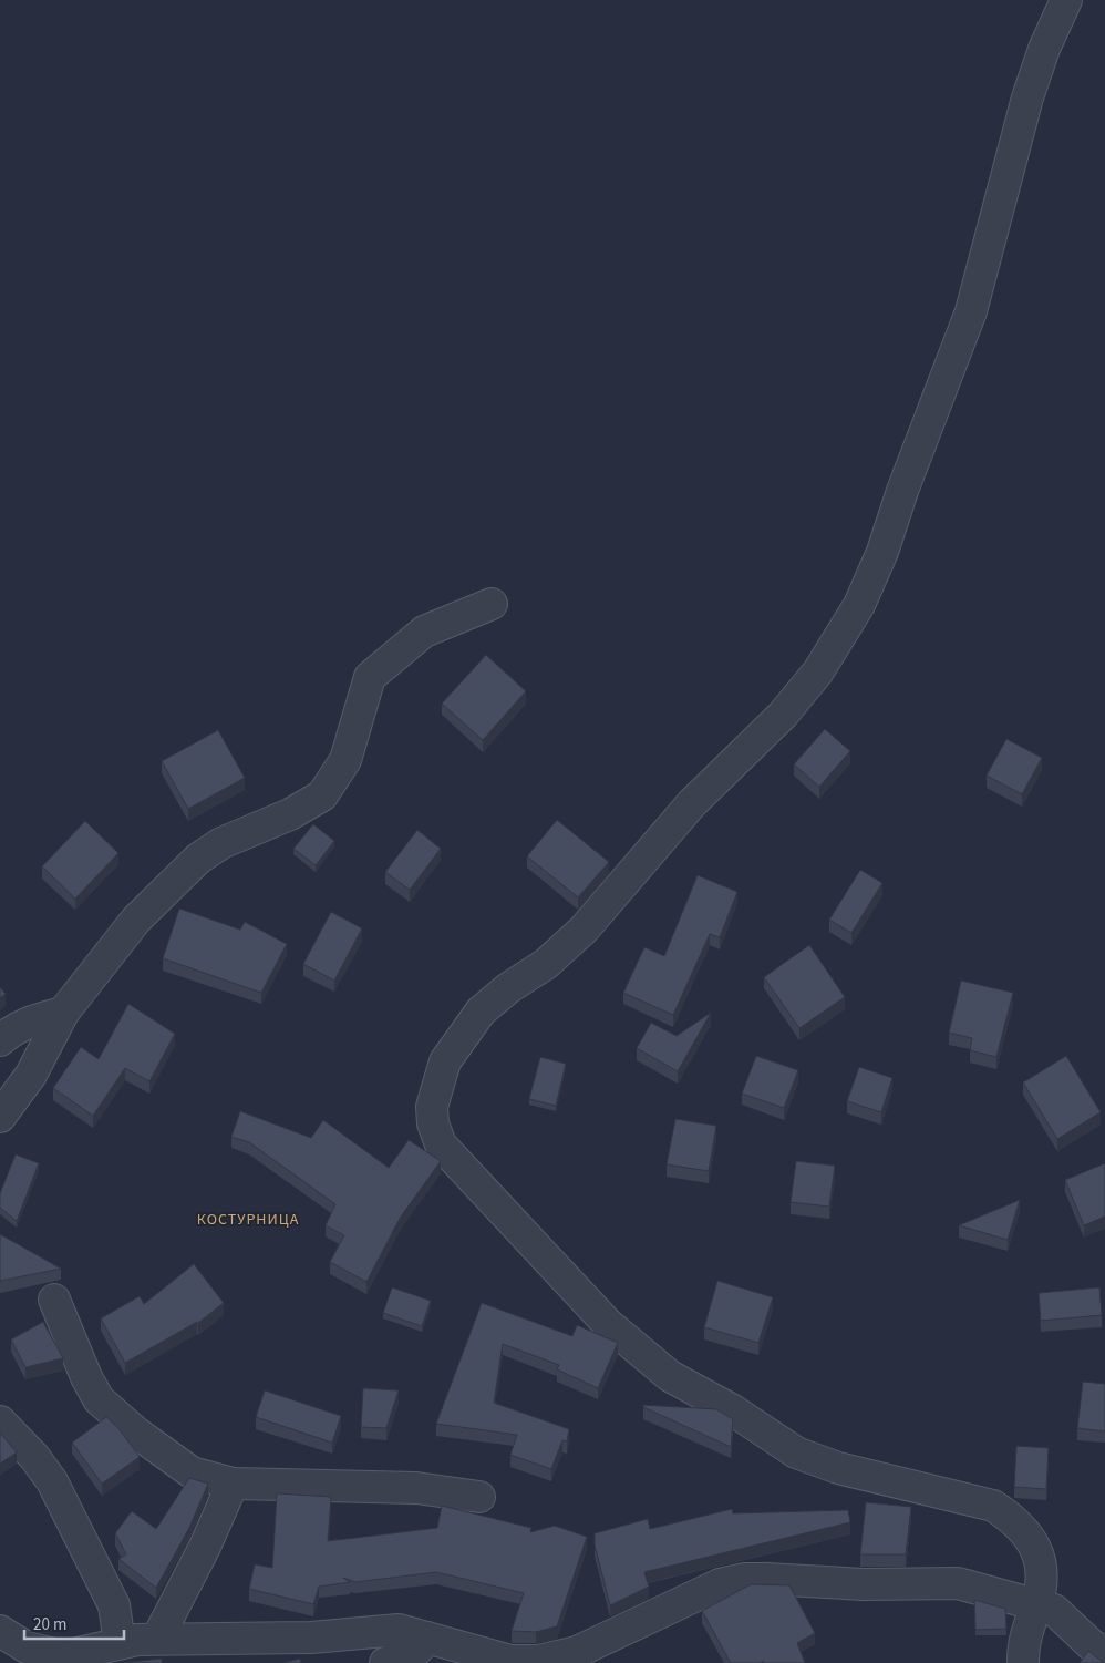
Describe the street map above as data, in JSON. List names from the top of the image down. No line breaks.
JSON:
{"districts":["КОСТУРНИЦА"],"scale_bar":"20 m"}
